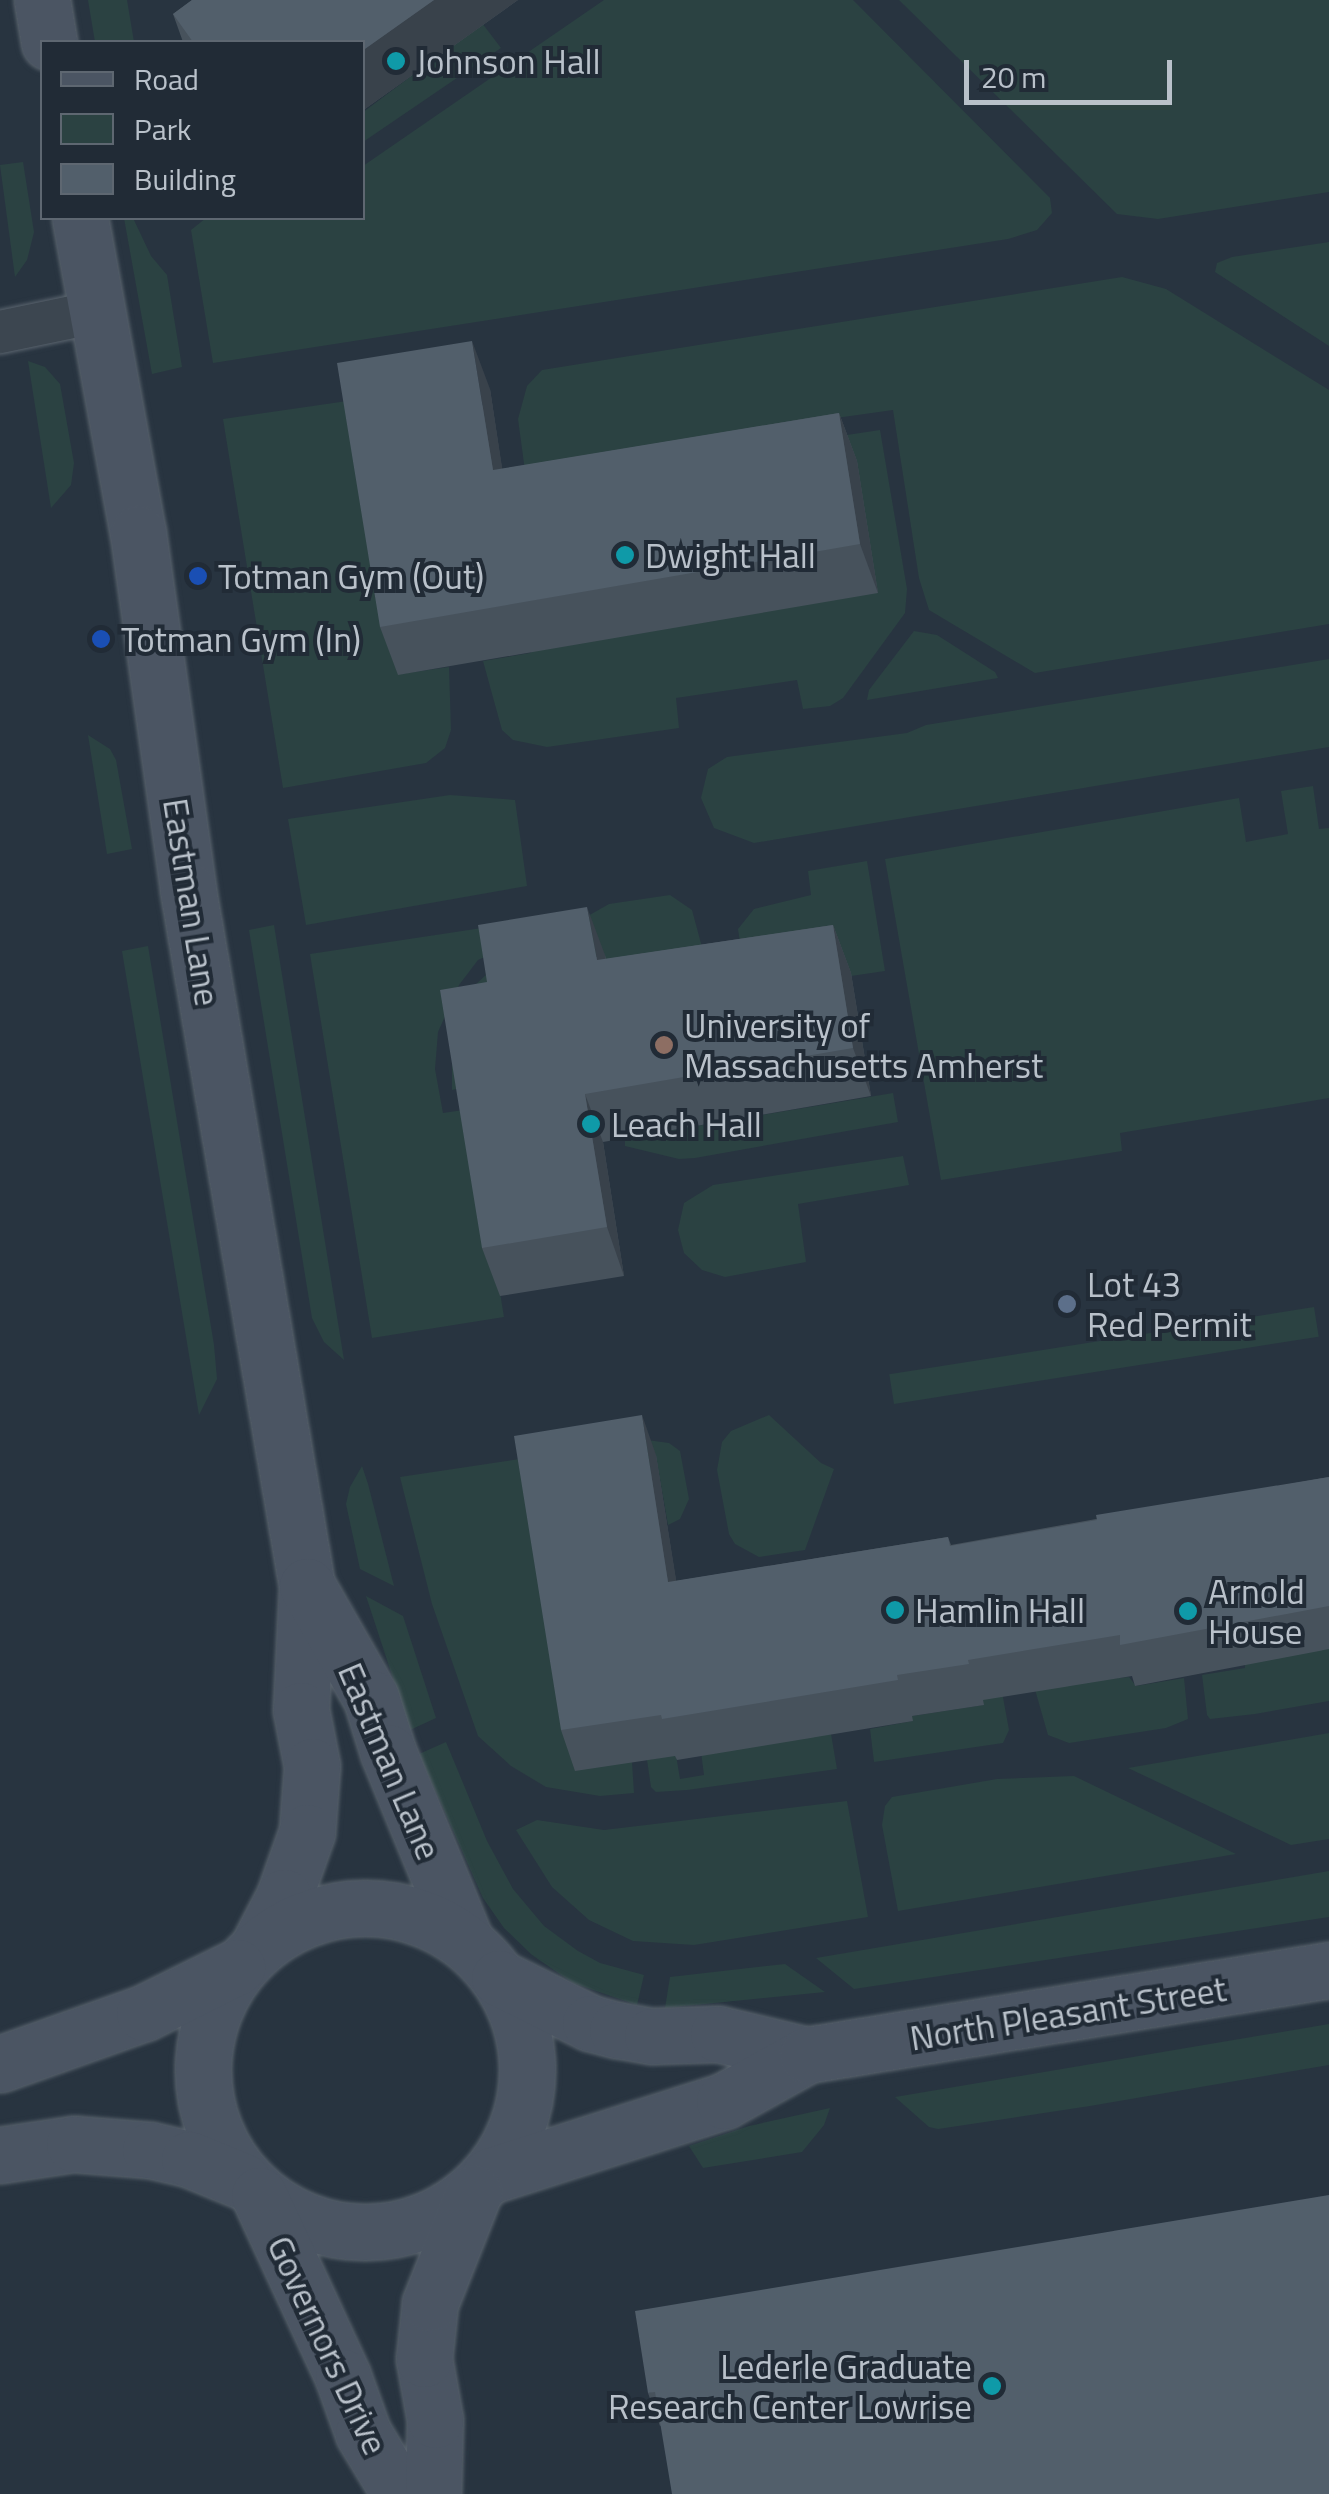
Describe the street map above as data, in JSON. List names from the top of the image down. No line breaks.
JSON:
{"streets":{"main road":["Eastman Lane","North Pleasant Street","Governors Drive"]},"crossings":[["Eastman Lane","North Pleasant Street"],["Eastman Lane","Governors Drive"],["North Pleasant Street","Governors Drive"]],"places":["Johnson Hall","Dwight Hall","Totman Gym (Out)","Totman Gym (In)","University of Massachusetts Amherst","Leach Hall","Lot 43 Red Permit","Hamlin Hall","Arnold House","Lederle Graduate Research Center Lowrise"],"legend":["Road","Park","Building"],"scale_bar":"20 m"}
